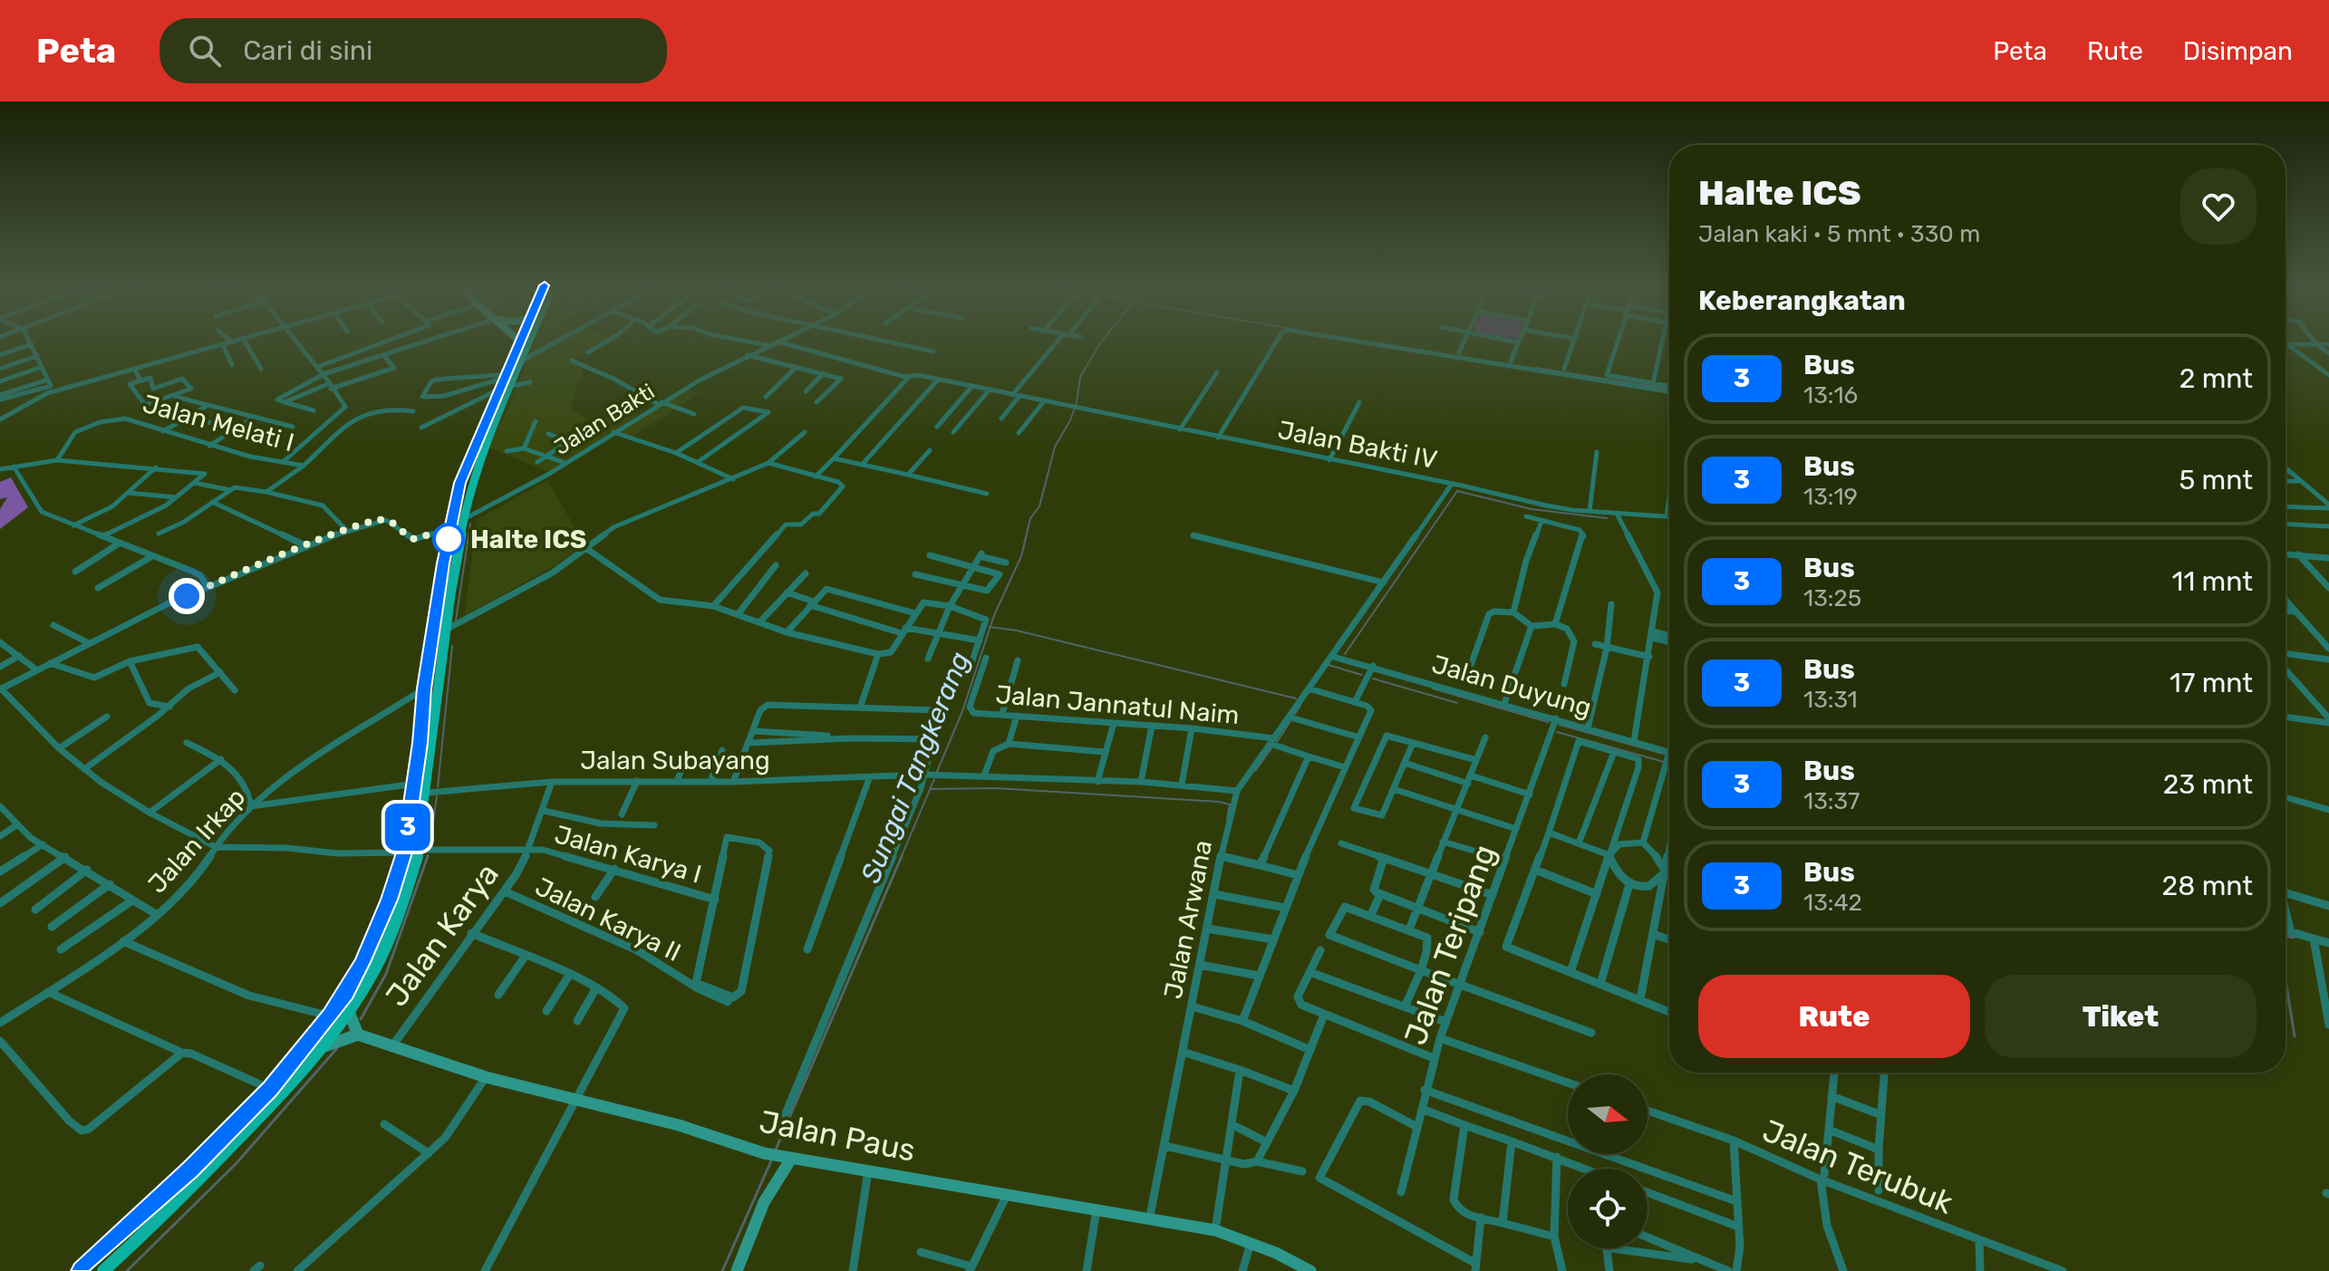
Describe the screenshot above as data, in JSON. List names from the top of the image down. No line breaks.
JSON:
{"streets":{"main road":["Jalan Paus"],"street":["Jalan Bakti","Jalan Melati I","Jalan Bakti IV","Jalan Duyung","Jalan Jannatul Naim","Jalan Subayang","Jalan Irkap","Jalan Karya I","Jalan Karya II","Jalan Arwana","Jalan Karya","Jalan Teripang","Jalan Terubuk"]},"crossings":[["Jalan Bakti IV","Jalan Arwana"],["Jalan Duyung","Jalan Arwana"],["Jalan Duyung","Jalan Teripang"],["Jalan Jannatul Naim","Jalan Arwana"],["Jalan Subayang","Jalan Karya"],["Jalan Karya I","Jalan Karya"],["Jalan Karya II","Jalan Karya"],["Jalan Arwana","Jalan Paus"],["Jalan Karya","Jalan Paus"]],"water":["Sungai Tangkerang"],"places":["Halte ICS"],"lines":["bus line 3"],"north":"right","page":{"header":"Peta","search":"Cari di sini","nav":["Peta","Rute","Disimpan"],"on_map":"3","heading":[["Halte ICS","Jalan kaki · 5 mnt · 330 m"],"Keberangkatan"],"list":[{"mark":"3","name":"Bus","note":"13:16","value":"2 mnt"},{"mark":"3","name":"Bus","note":"13:19","value":"5 mnt"},{"mark":"3","name":"Bus","note":"13:25","value":"11 mnt"},{"mark":"3","name":"Bus","note":"13:31","value":"17 mnt"},{"mark":"3","name":"Bus","note":"13:37","value":"23 mnt"},{"mark":"3","name":"Bus","note":"13:42","value":"28 mnt"}],"buttons":["Rute","Tiket"]}}
